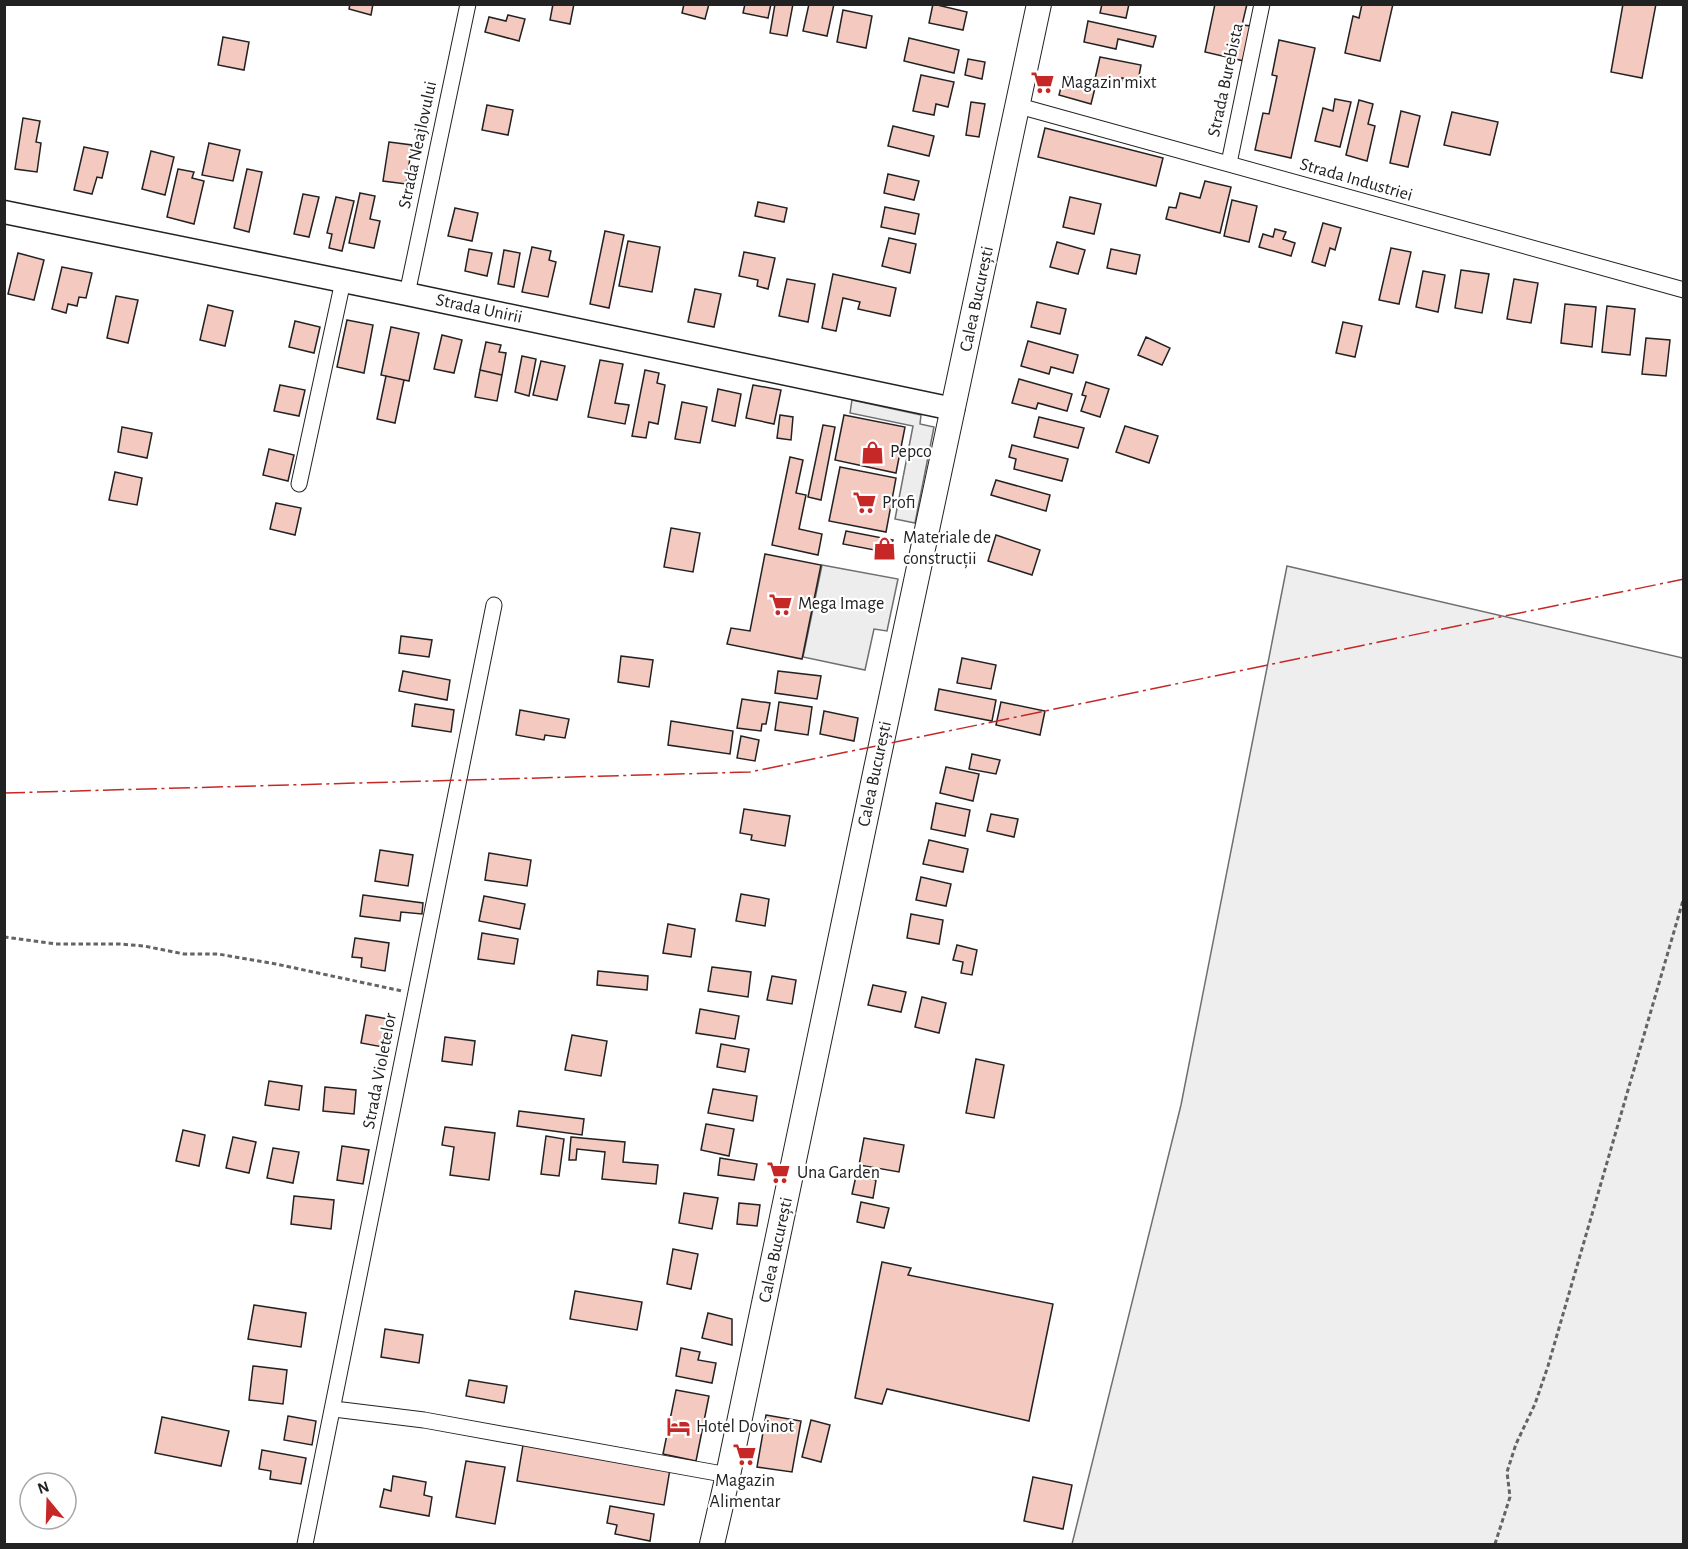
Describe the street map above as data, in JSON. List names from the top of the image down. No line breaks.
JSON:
{"streets":{"main road":["Calea București","Strada Unirii"],"street":["Strada Burebista","Strada Neajlovului","Strada Industriei","Strada Violetelor"]},"crossings":[["Strada Burebista","Strada Industriei"],["Strada Neajlovului","Strada Unirii"],["Strada Industriei","Calea București"],["Calea București","Strada Unirii"]],"places":{"supermarket":["Magazin mixt","Profi","Mega Image","Una Garden","Magazin Alimentar"],"shop":["Pepco","Materiale de construcții"],"hotel":["Hotel Dovinot"]},"north":"top"}
